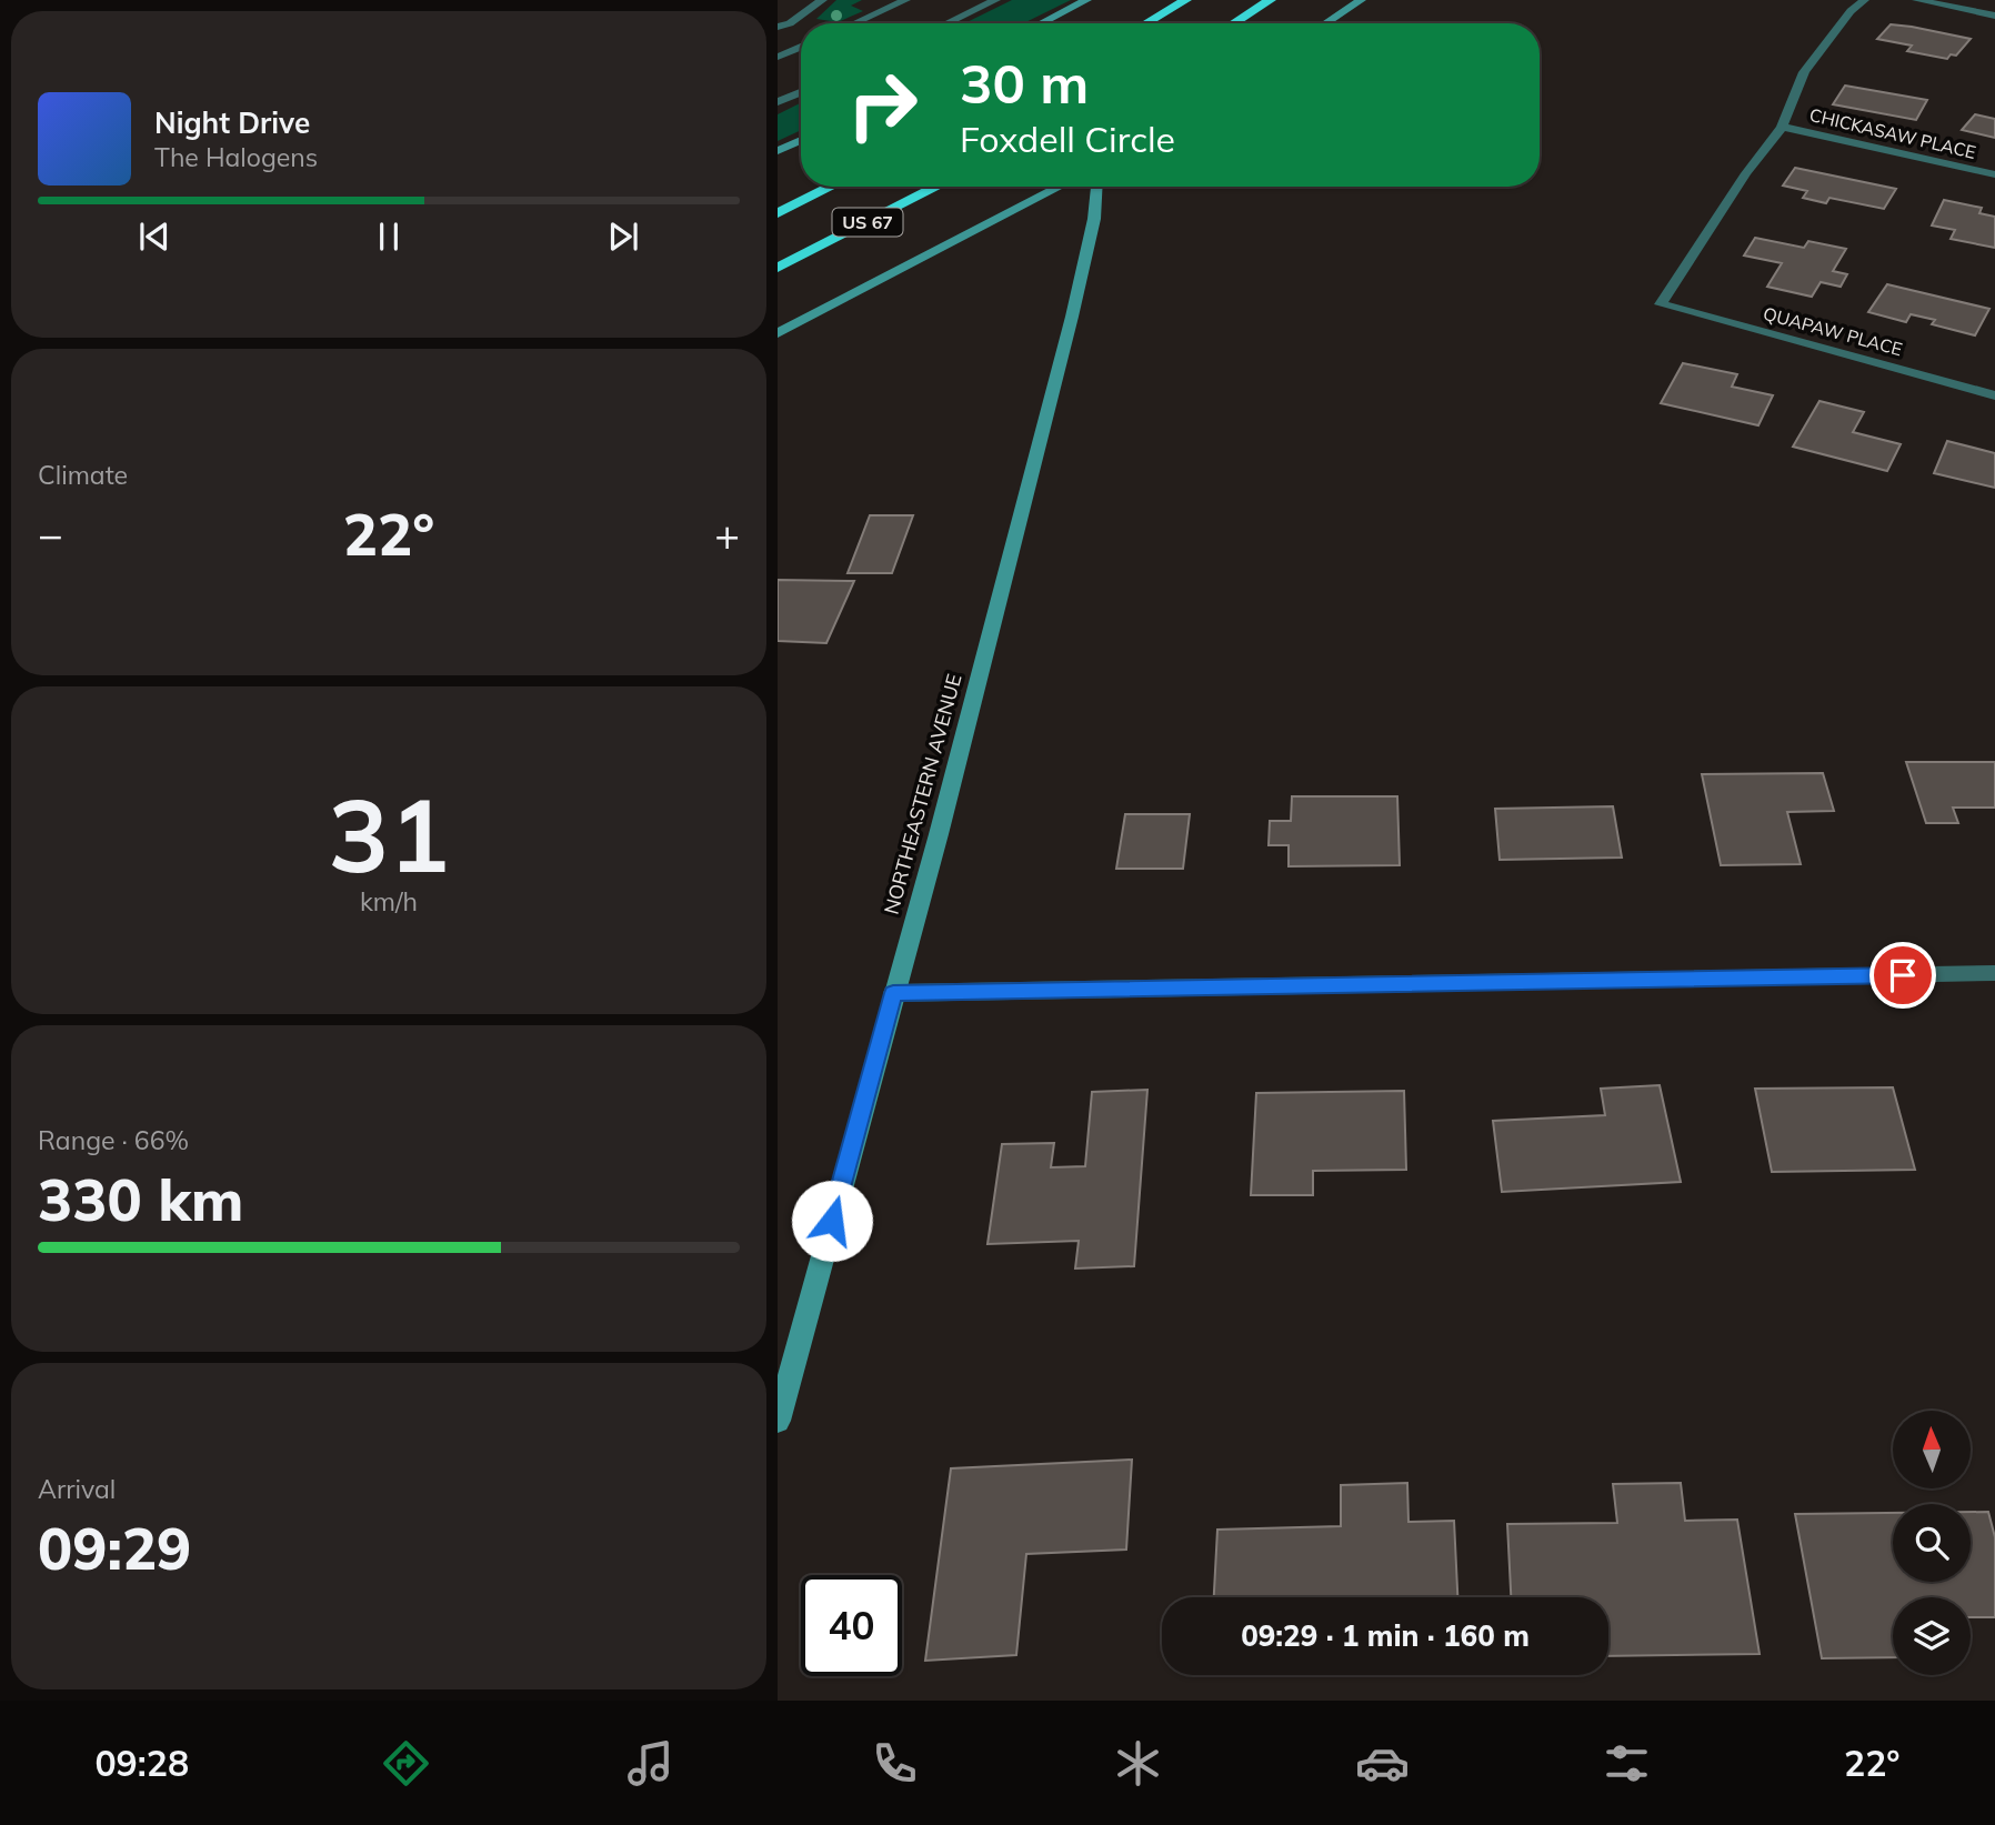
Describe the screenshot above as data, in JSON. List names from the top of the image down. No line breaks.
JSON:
{"streets":{"highway":["US 67"],"street":["CHICKASAW PLACE","QUAPAW PLACE","NORTHEASTERN AVENUE"]},"crossings":[["CHICKASAW PLACE","QUAPAW PLACE"]],"north":"top","page":{"turn":["30 m","Foxdell Circle"],"song":["Night Drive","The Halogens"],"tile":["Climate",["31","km/h"],["Range · 66%","330 km"],["Arrival","09:29"]],"heat":["−","22°","+"],"limit":"40","trip":"09:29 · 1 min · 160 m","tabs":["09:28","22°"]}}
